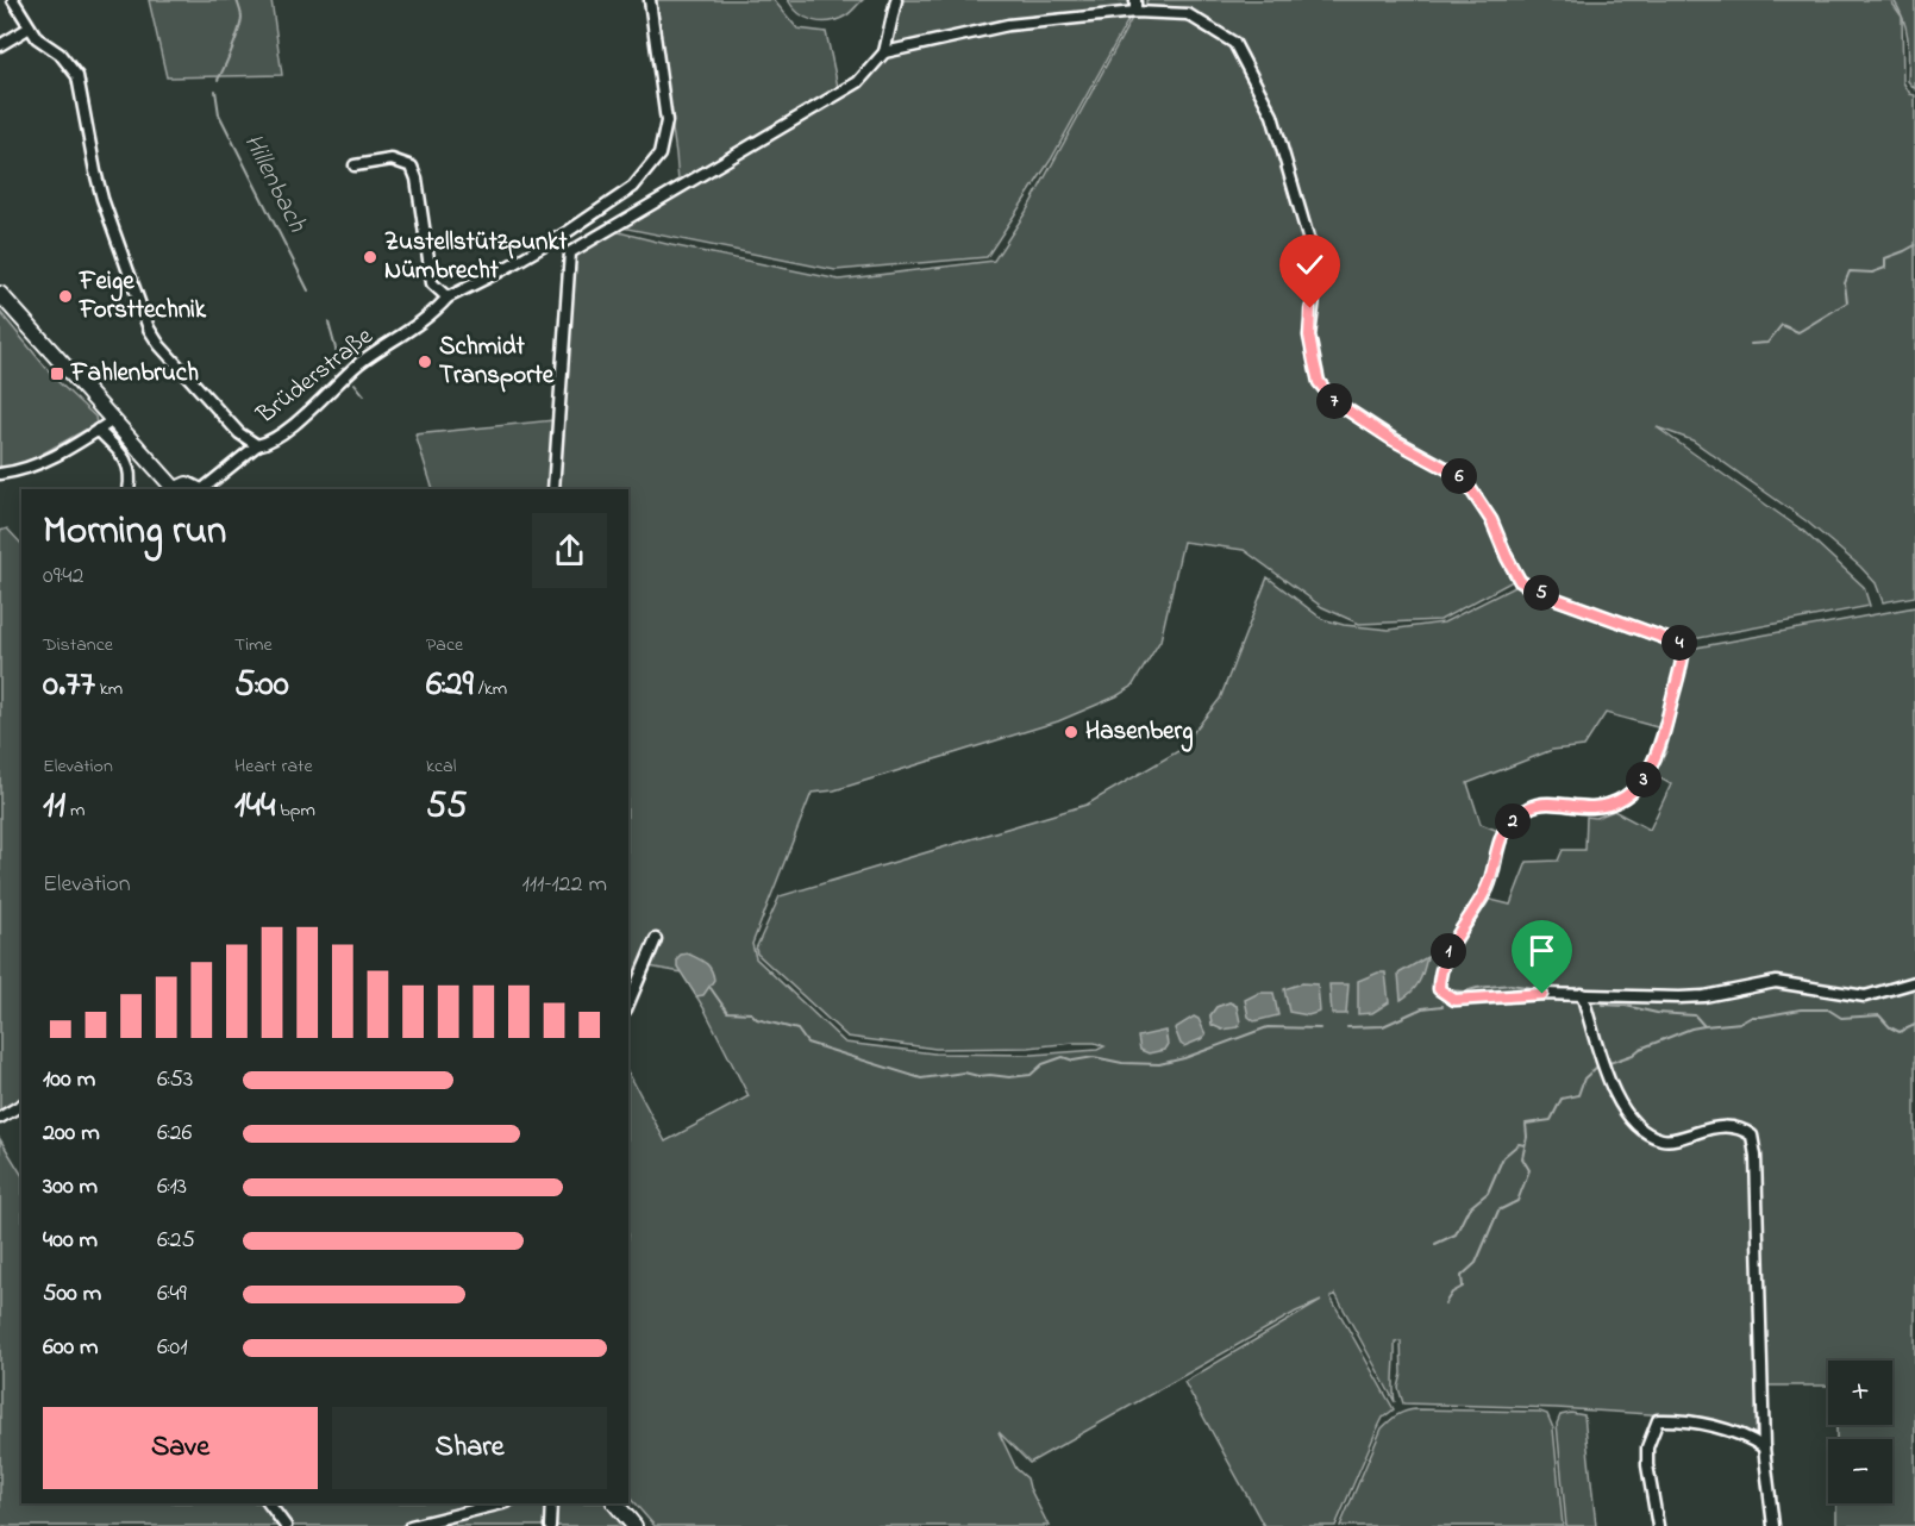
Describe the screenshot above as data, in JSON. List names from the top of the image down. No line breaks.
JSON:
{"streets":{"street":["Brüderstraße"]},"water":["Hillenbach"],"places":{"other":["Zustellstützpunkt Nümbrecht","Feige Forsttechnik","Schmidt Transporte","Hasenberg"],"transit":["Fahlenbruch"]},"page":{"pins":["7","6","5","4","3","2","1"],"heading":["Morning run","09:42"],"stats":[["Distance","0.77 km"],["Time","5:00"],["Pace","6:29 /km"],["Elevation","11 m"],["Heart rate","144 bpm"],["kcal","55"]],"chart":["Elevation","111–122 m"],"list":[{"name":"100 m","note":"6:53"},{"name":"200 m","note":"6:26"},{"name":"300 m","note":"6:13"},{"name":"400 m","note":"6:25"},{"name":"500 m","note":"6:49"},{"name":"600 m","note":"6:01"}],"map_buttons":["+","−"],"buttons":["Save","Share"]}}
